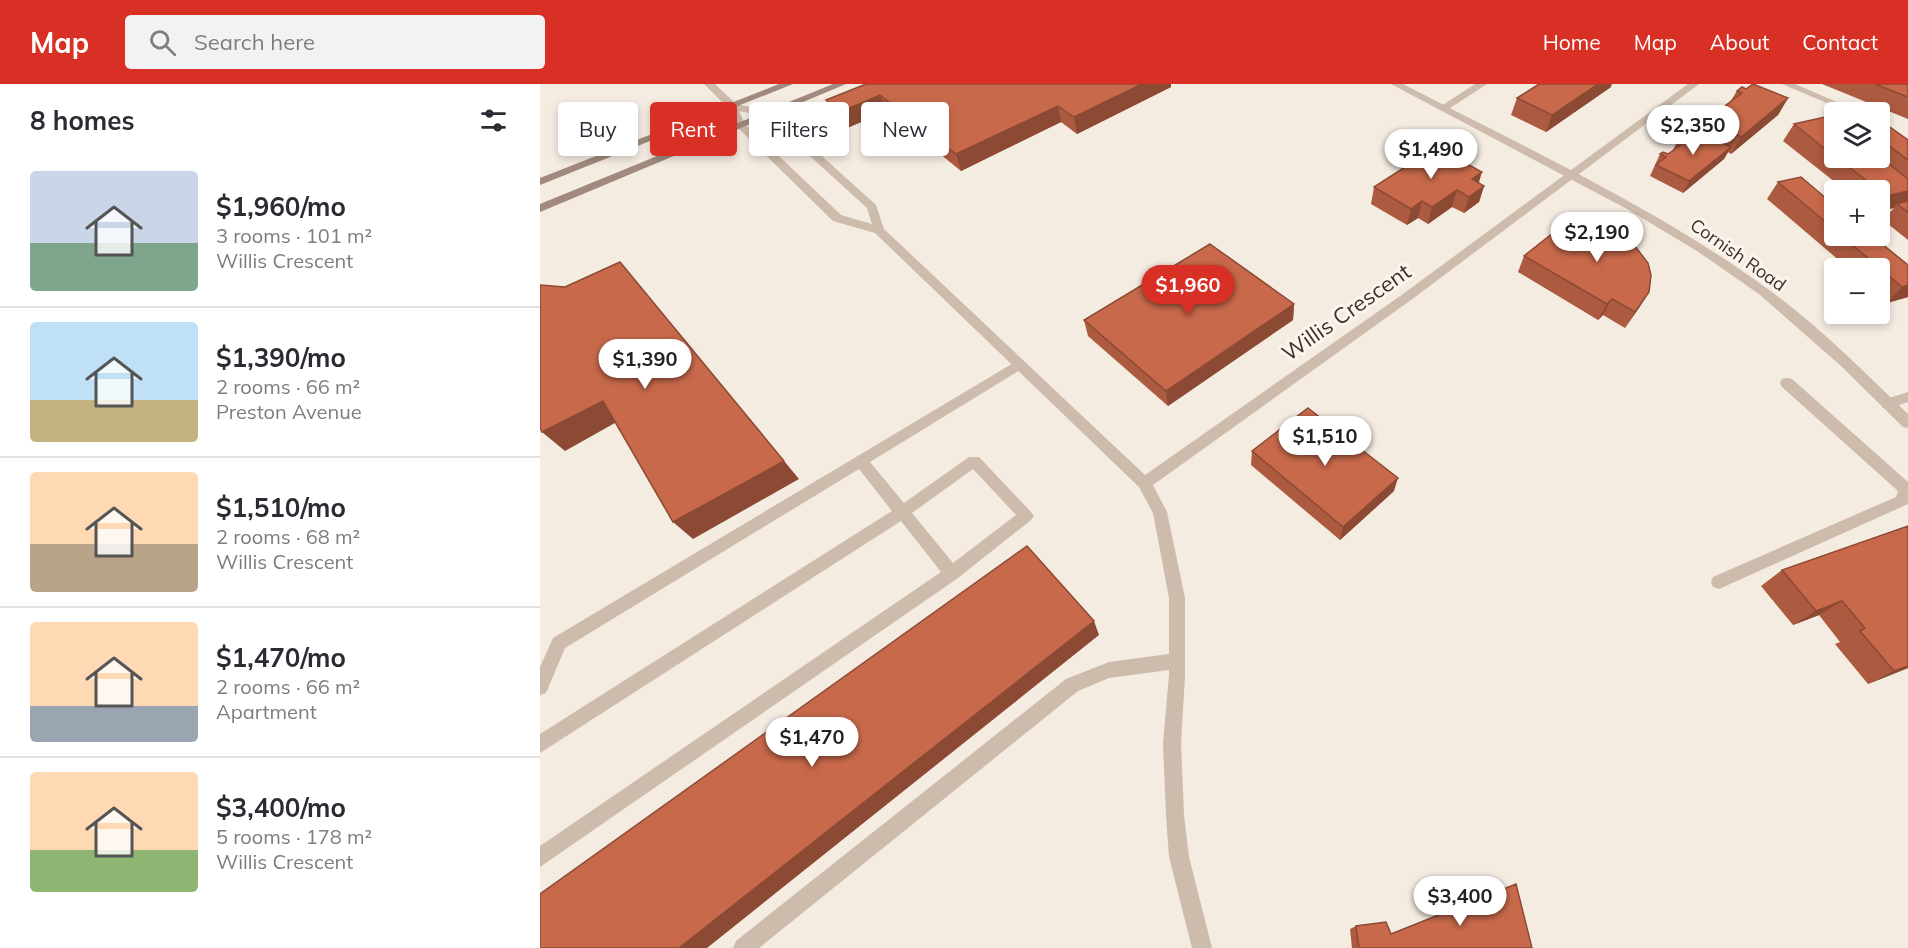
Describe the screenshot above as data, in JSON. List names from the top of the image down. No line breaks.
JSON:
{"streets":{"street":["Cornish Road","Willis Crescent"]},"crossings":[["Cornish Road","Willis Crescent"]],"page":{"header":"Map","search":"Search here","nav":["Home","Map","About","Contact"],"heading":"8 homes","map_buttons":["+","−"],"chip":["Buy","Rent","Filters","New"],"price":["$2,350","$1,490","$2,190","$1,960","$1,390","$1,510","$1,470","$3,400"],"list":[{"name":"$1,960/mo","note":"3 rooms · 101 m² · Willis Crescent"},{"name":"$1,390/mo","note":"2 rooms · 66 m² · Preston Avenue"},{"name":"$1,510/mo","note":"2 rooms · 68 m² · Willis Crescent"},{"name":"$1,470/mo","note":"2 rooms · 66 m² · Apartment"},{"name":"$3,400/mo","note":"5 rooms · 178 m² · Willis Crescent"}]}}
